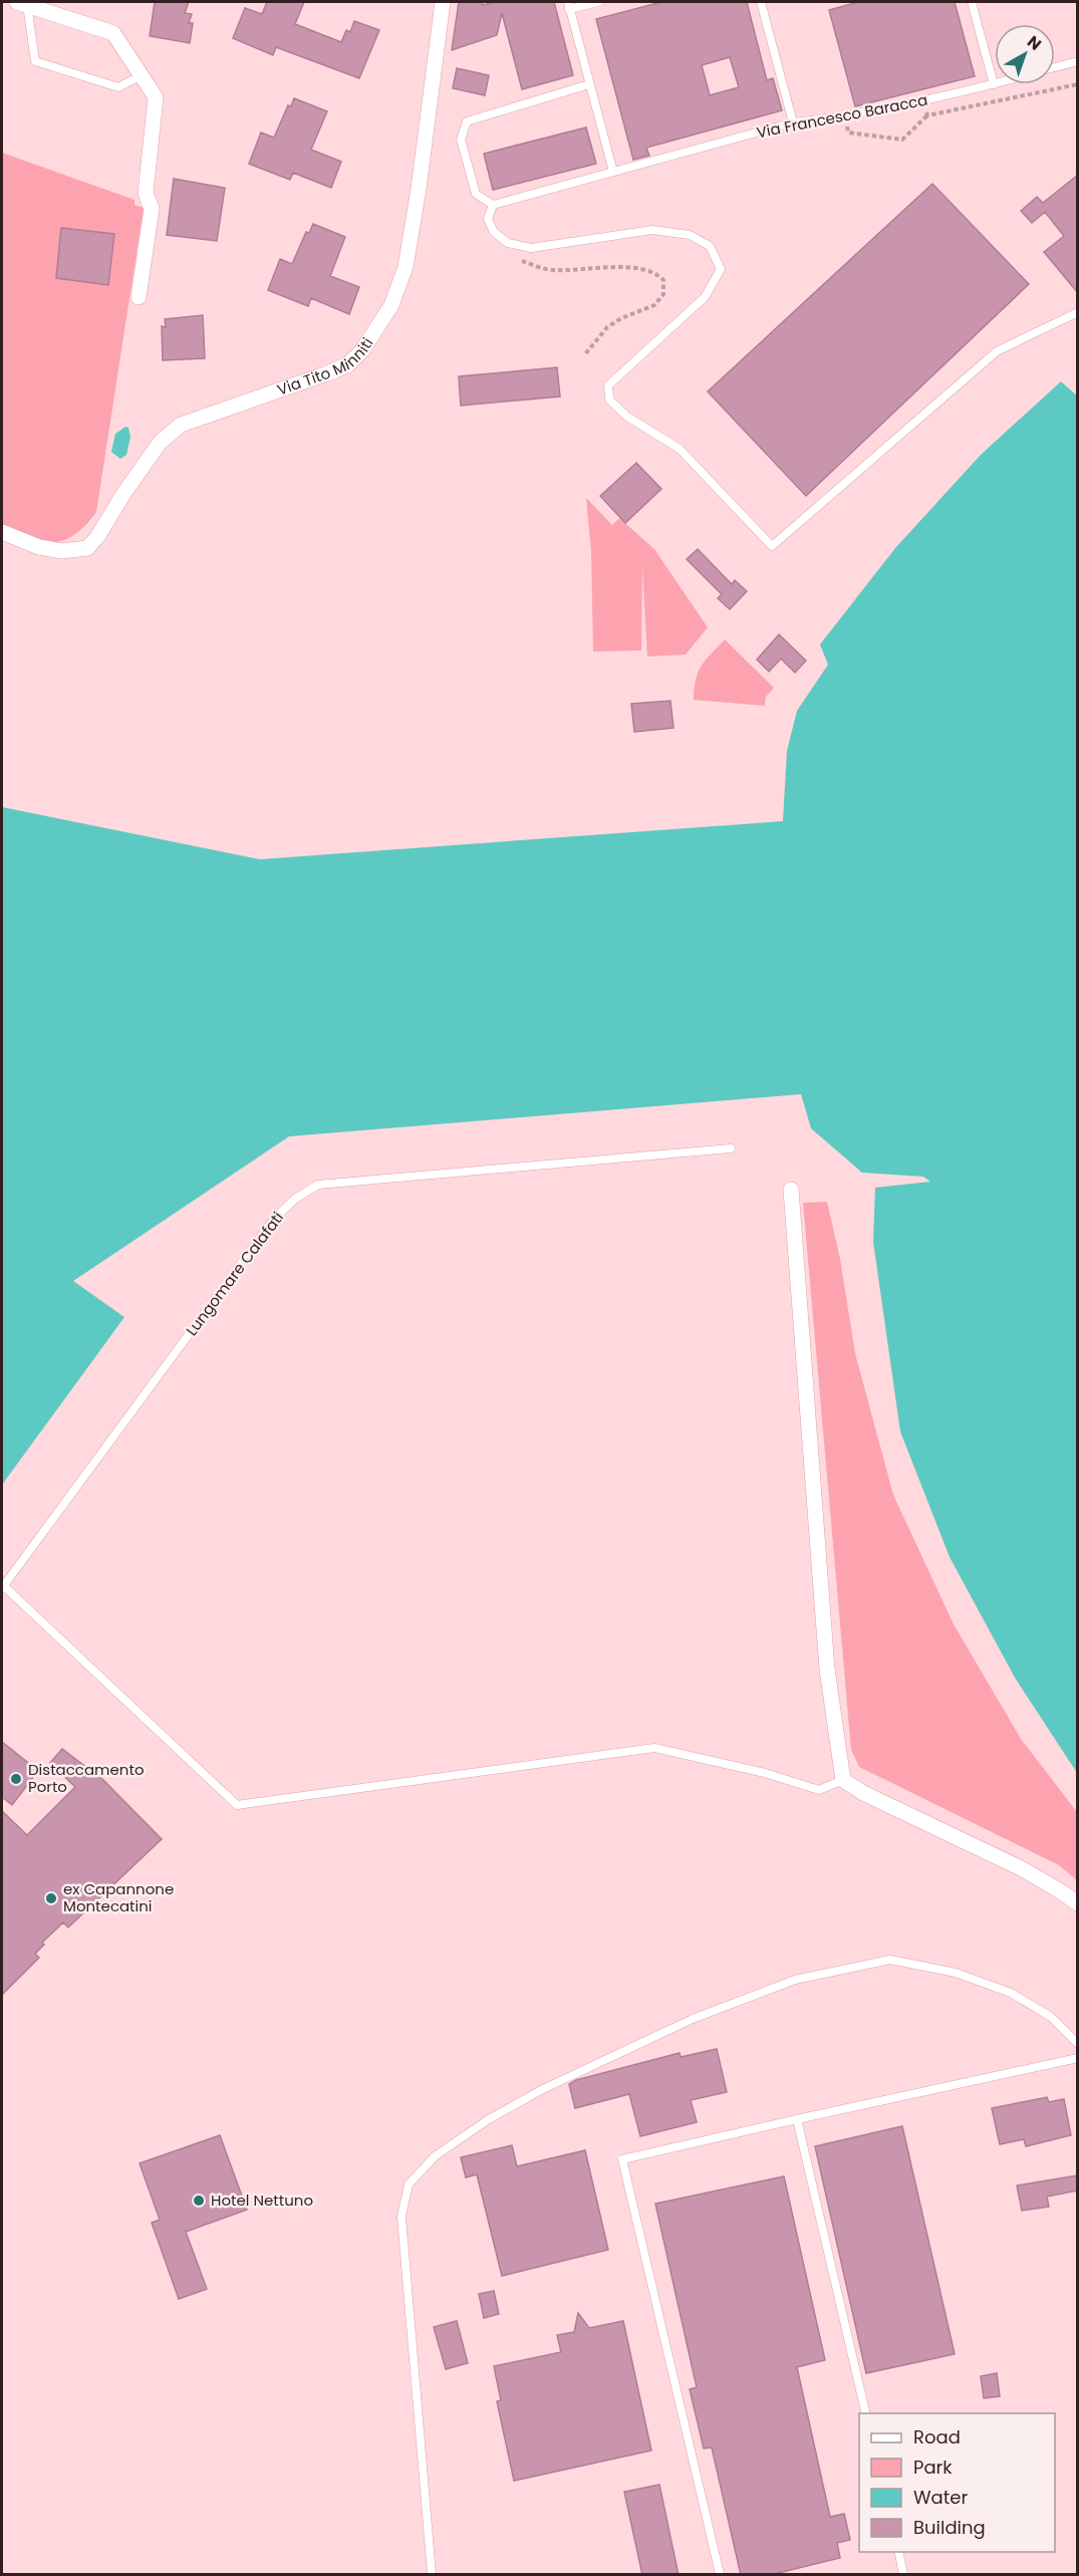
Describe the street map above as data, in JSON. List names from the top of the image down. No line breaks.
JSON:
{"streets":{"street":["Via Tito Minniti"],"lane":["Via Francesco Baracca","Lungomare Calafati"]},"places":["Distaccamento Porto","ex Capannone Montecatini","Hotel Nettuno"],"legend":["Road","Park","Water","Building"],"north":"top right"}
